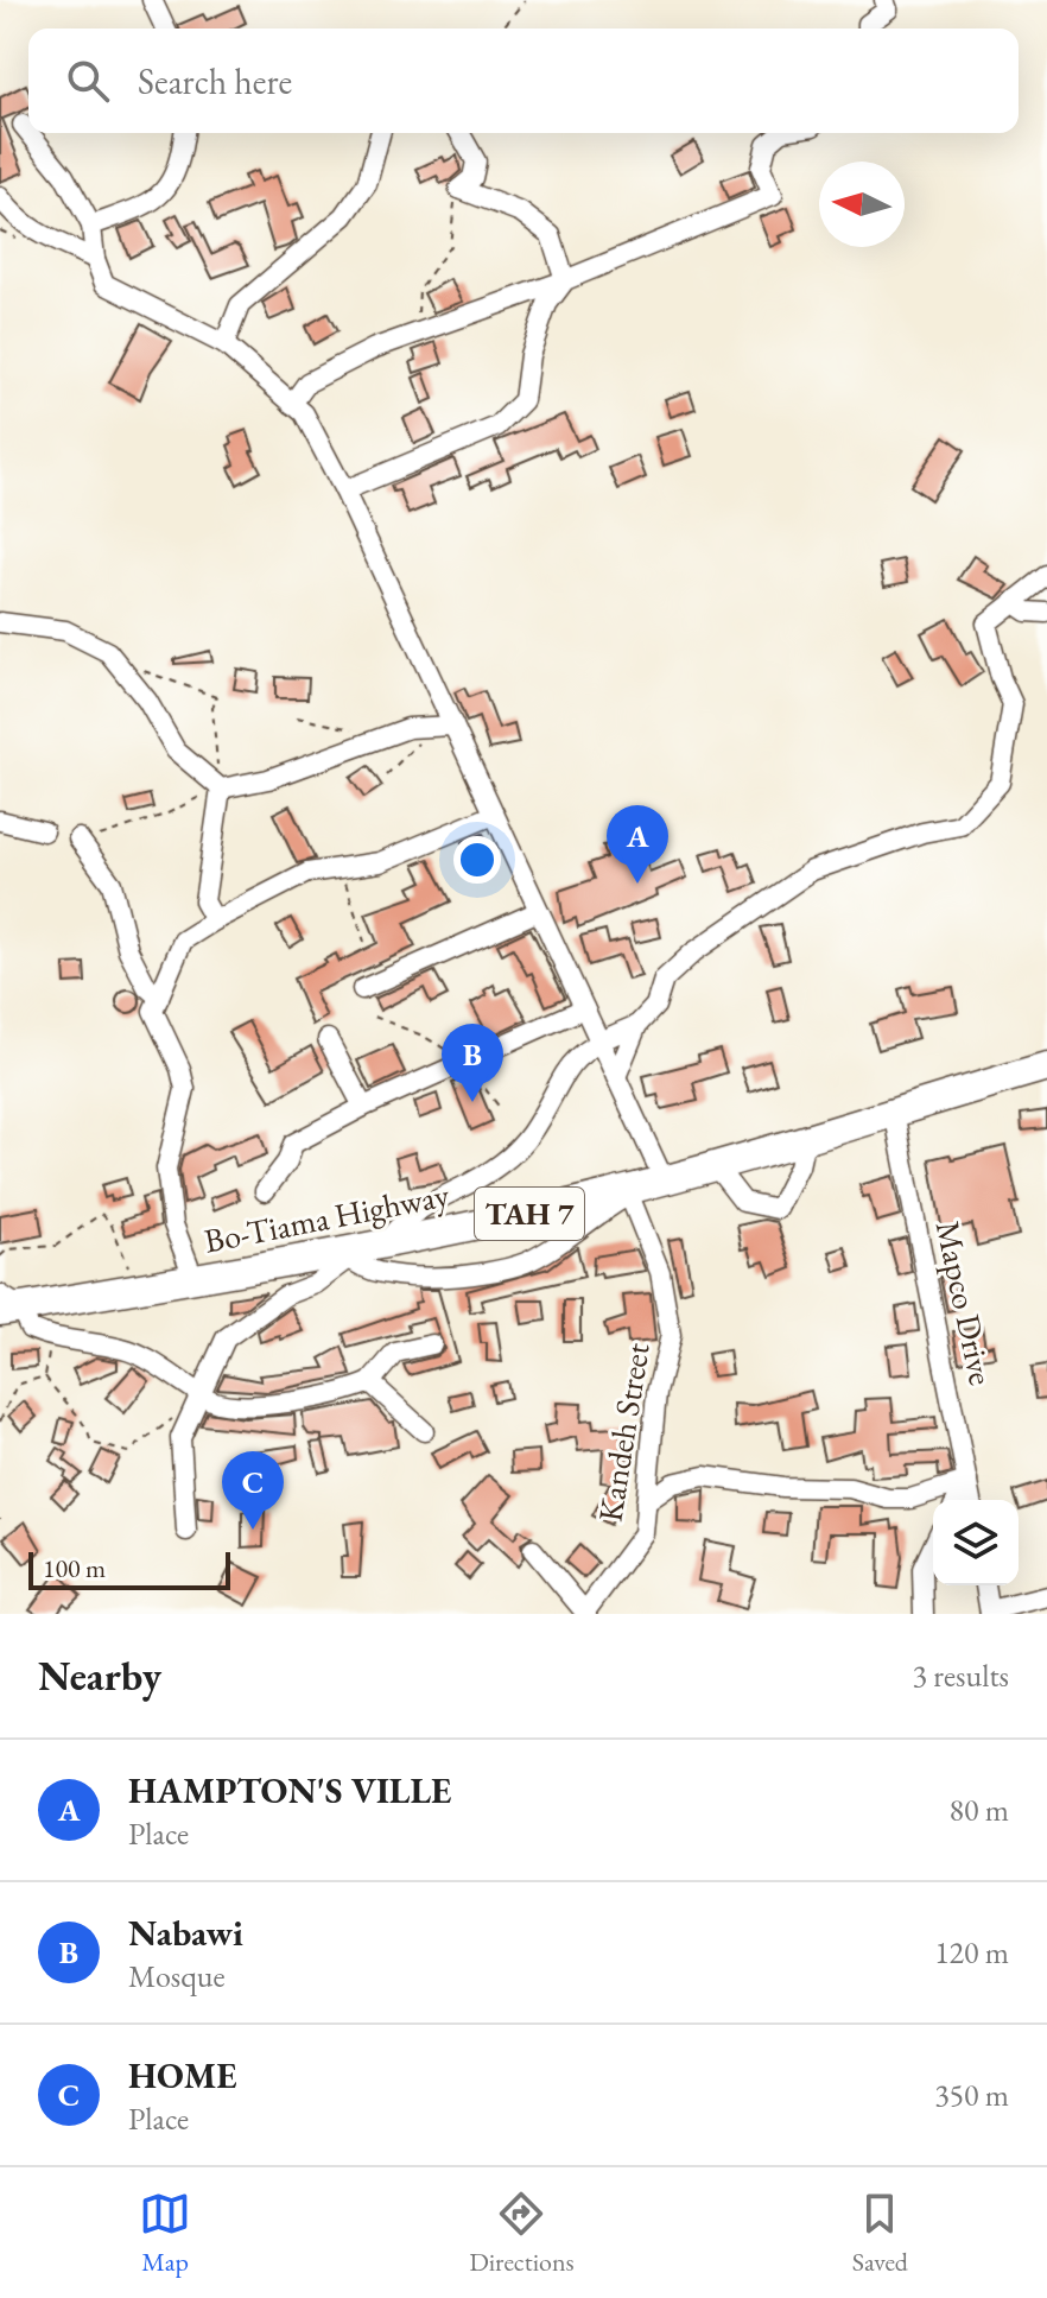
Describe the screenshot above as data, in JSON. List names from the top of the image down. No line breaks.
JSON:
{"streets":{"highway":["TAH 7","Bo-Tiama Highway"],"street":["Mapco Drive","Kandeh Street"]},"crossings":[["Bo-Tiama Highway","Mapco Drive"],["Bo-Tiama Highway","Kandeh Street"]],"scale_bar":"100 m","north":"left","page":{"search":"Search here","pins":["A","B","C"],"scale":"100 m","heading":["Nearby","3 results"],"list":[{"mark":"A","name":"HAMPTON'S VILLE","note":"Place","value":"80 m"},{"mark":"B","name":"Nabawi","note":"Mosque","value":"120 m"},{"mark":"C","name":"HOME","note":"Place","value":"350 m"}],"nav":["Map","Directions","Saved"]}}
